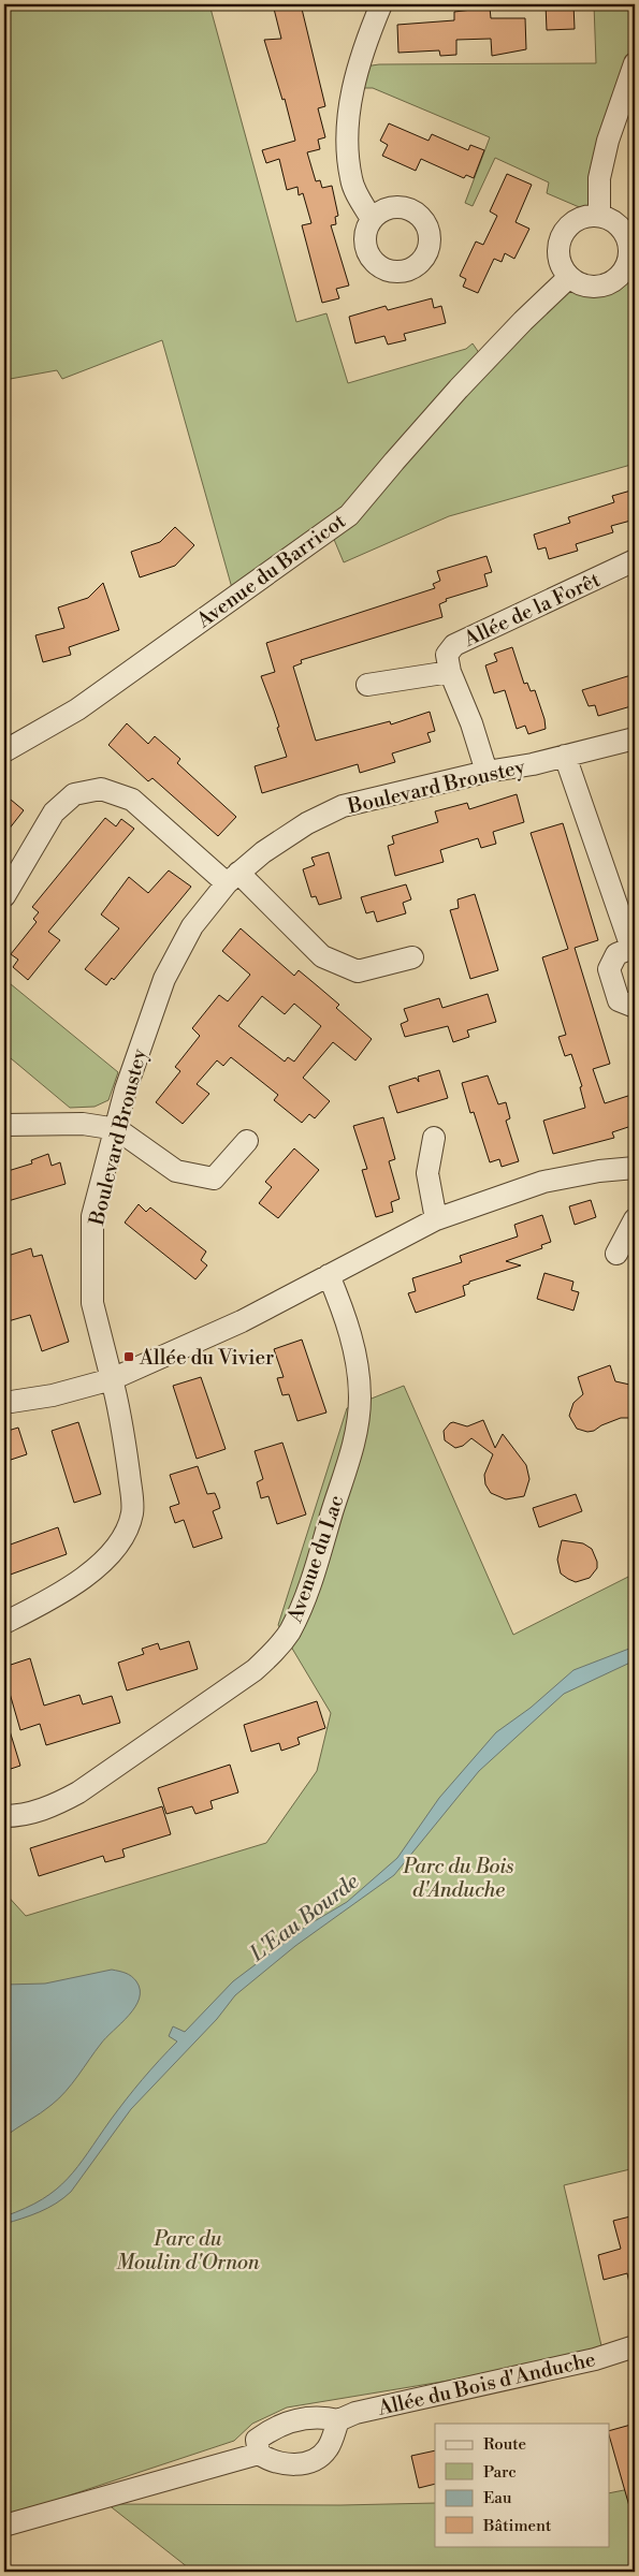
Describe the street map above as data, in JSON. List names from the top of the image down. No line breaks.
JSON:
{"streets":{"street":["Avenue du Barricot","Allée de la Forêt","Boulevard Broustey","Avenue du Lac","Allée du Bois d'Anduche"]},"crossings":[["Allée de la Forêt","Boulevard Broustey"]],"water":["L'Eau Bourde"],"parks":["Parc du Bois d'Anduche","Parc du Moulin d'Ornon"],"places":{"transit":["Allée du Vivier"]},"legend":["Route","Parc","Eau","Bâtiment"]}
